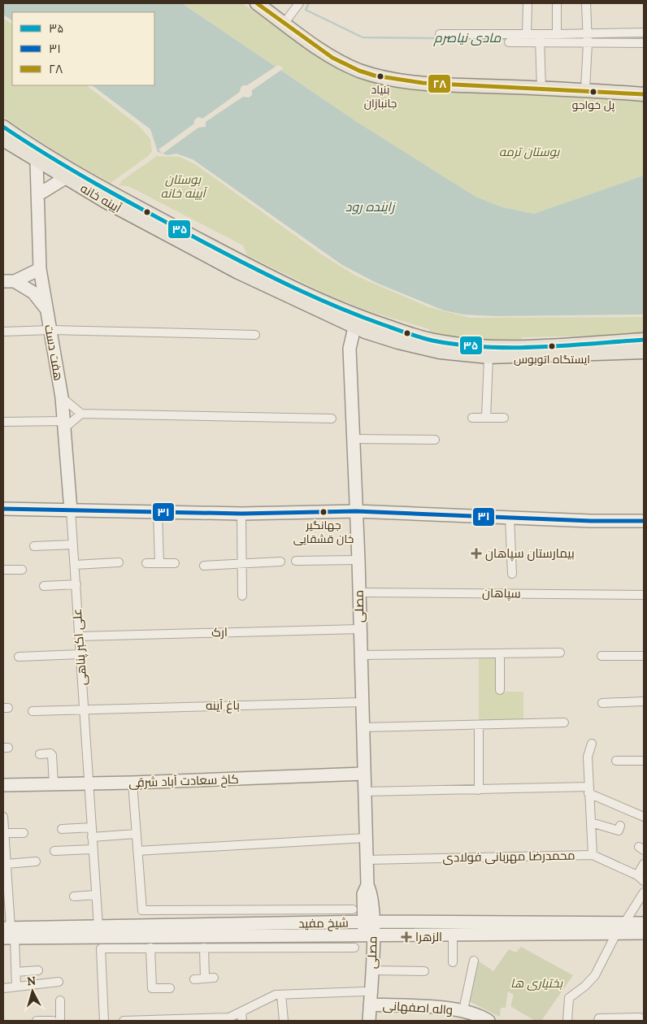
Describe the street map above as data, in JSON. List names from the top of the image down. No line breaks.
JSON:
{"streets":{"main road":["آیینه خانه","هفت دست","مصلی","کاخ سعادت آباد شرقی","شیخ مفید","واله اصفهانی"],"street":["سپاهان","ارک","علی اکبر پناهی","باغ آینه","محمدرضا مهربانی فولادی"]},"crossings":[["آیینه خانه","هفت دست"],["آیینه خانه","مصلی"],["هفت دست","علی اکبر پناهی"],["سپاهان","مصلی"],["مصلی","ارک"],["مصلی","باغ آینه"],["مصلی","کاخ سعادت آباد شرقی"],["مصلی","محمدرضا مهربانی فولادی"],["مصلی","شیخ مفید"],["مصلی","واله اصفهانی"],["ارک","علی اکبر پناهی"],["علی اکبر پناهی","باغ آینه"],["علی اکبر پناهی","کاخ سعادت آباد شرقی"],["علی اکبر پناهی","شیخ مفید"]],"water":["مادی نیاصرم","زاینده رود"],"parks":["بوستان ترمه","بوستان آیینه خانه","بختیاری ها"],"places":{"other":["بنیاد جانبازان","پل خواجو","ایستگاه اتوبوس","جهانگیر خان قشقایی"],"health":["بیمارستان سپاهان","الزهرا"]},"lines":["transit line ۲۸","transit line ۳۵","transit line ۳۱"],"legend":["۳۵","۳۱","۲۸"],"north":"top"}
